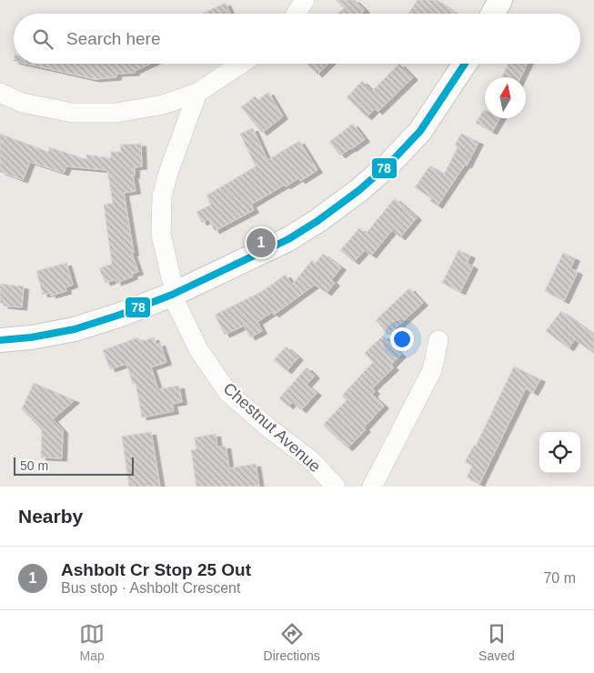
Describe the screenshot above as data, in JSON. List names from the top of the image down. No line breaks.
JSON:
{"streets":{"street":["Chestnut Avenue"]},"lines":["transit line 78"],"scale_bar":"50 m","north":"top","page":{"search":"Search here","pins":"1","scale":"50 m","heading":"Nearby","list":[{"mark":"1","name":"Ashbolt Cr Stop 25 Out","note":"Bus stop · Ashbolt Crescent","value":"70 m"}],"nav":["Map","Directions","Saved"]}}
